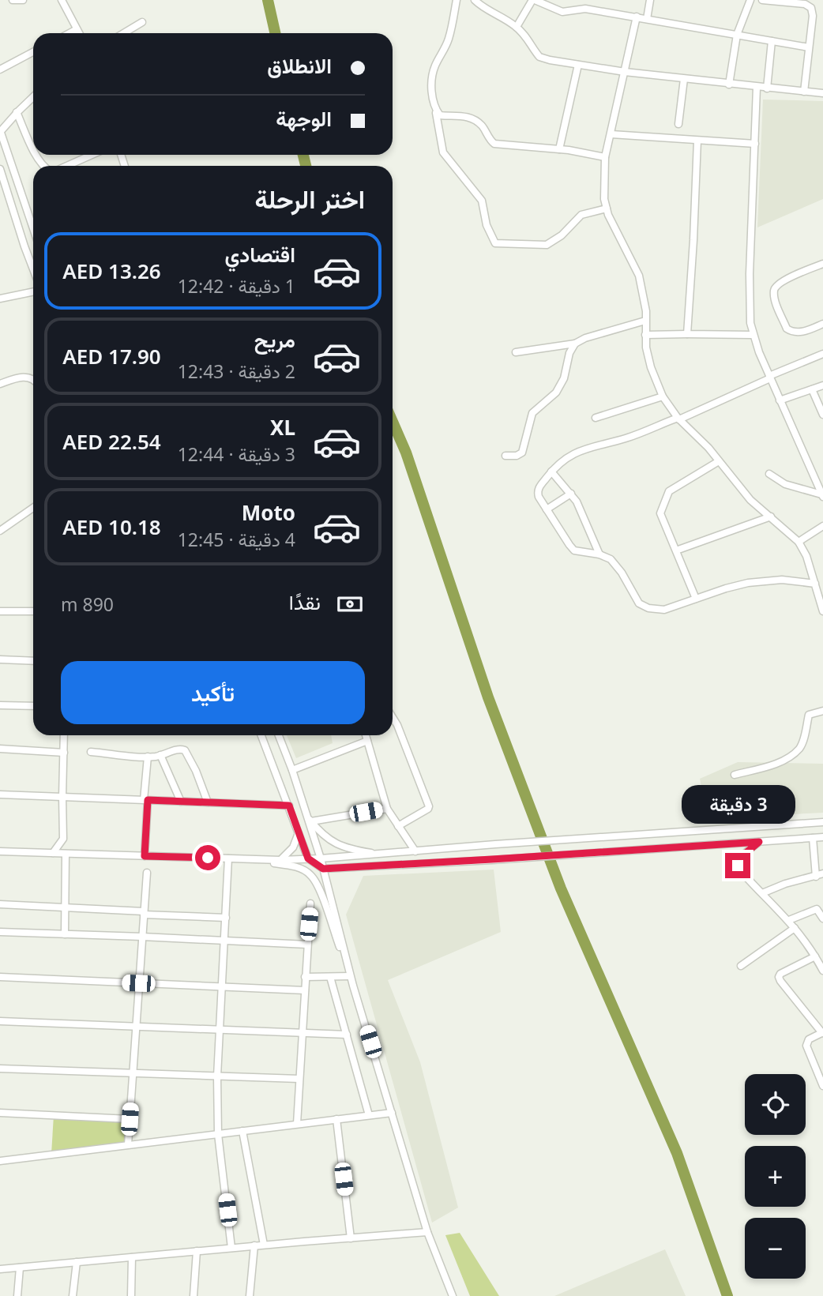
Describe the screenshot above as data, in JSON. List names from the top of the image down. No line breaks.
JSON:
{"page":{"banner":["الانطلاق","الوجهة"],"heading":"اختر الرحلة","list":[{"name":"اقتصادي","note":"1 دقيقة · 12:42","value":"AED 13.26"},{"name":"مريح","note":"2 دقيقة · 12:43","value":"AED 17.90"},{"name":"XL","note":"3 دقيقة · 12:44","value":"AED 22.54"},{"name":"Moto","note":"4 دقيقة · 12:45","value":"AED 10.18"}],"pay":["نقدًا","890 m"],"buttons":"تأكيد","bubble":"3 دقيقة","map_buttons":["+","−"]}}
